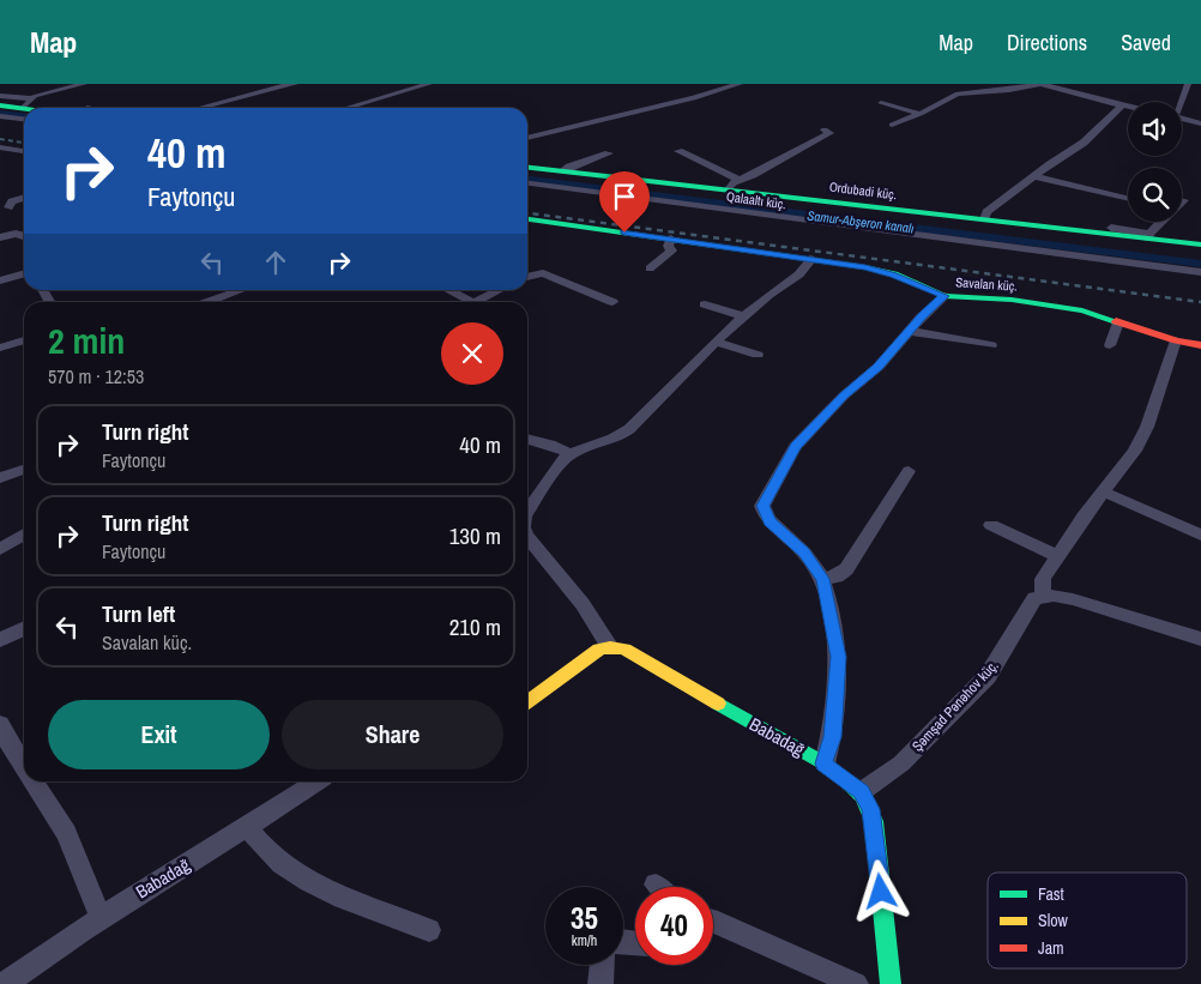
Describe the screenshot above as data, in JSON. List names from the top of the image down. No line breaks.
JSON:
{"streets":{"street":["Ordubadi küç.","Qalaaltı küç.","Savalan küç.","Şəmşad Pənəhov küç.","Babadağ"]},"crossings":[["Şəmşad Pənəhov küç.","Babadağ"]],"water":["Samur-Abşeron kanalı"],"legend":["Fast","Slow","Jam"],"page":{"header":"Map","nav":["Map","Directions","Saved"],"turn":["40 m","Faytonçu"],"heading":["2 min","570 m · 12:53"],"list":[{"name":"Turn right","note":"Faytonçu","value":"40 m"},{"name":"Turn right","note":"Faytonçu","value":"130 m"},{"name":"Turn left","note":"Savalan küç.","value":"210 m"}],"buttons":["Exit","Share"],"speed":"35 km/h","limit":"40"}}
